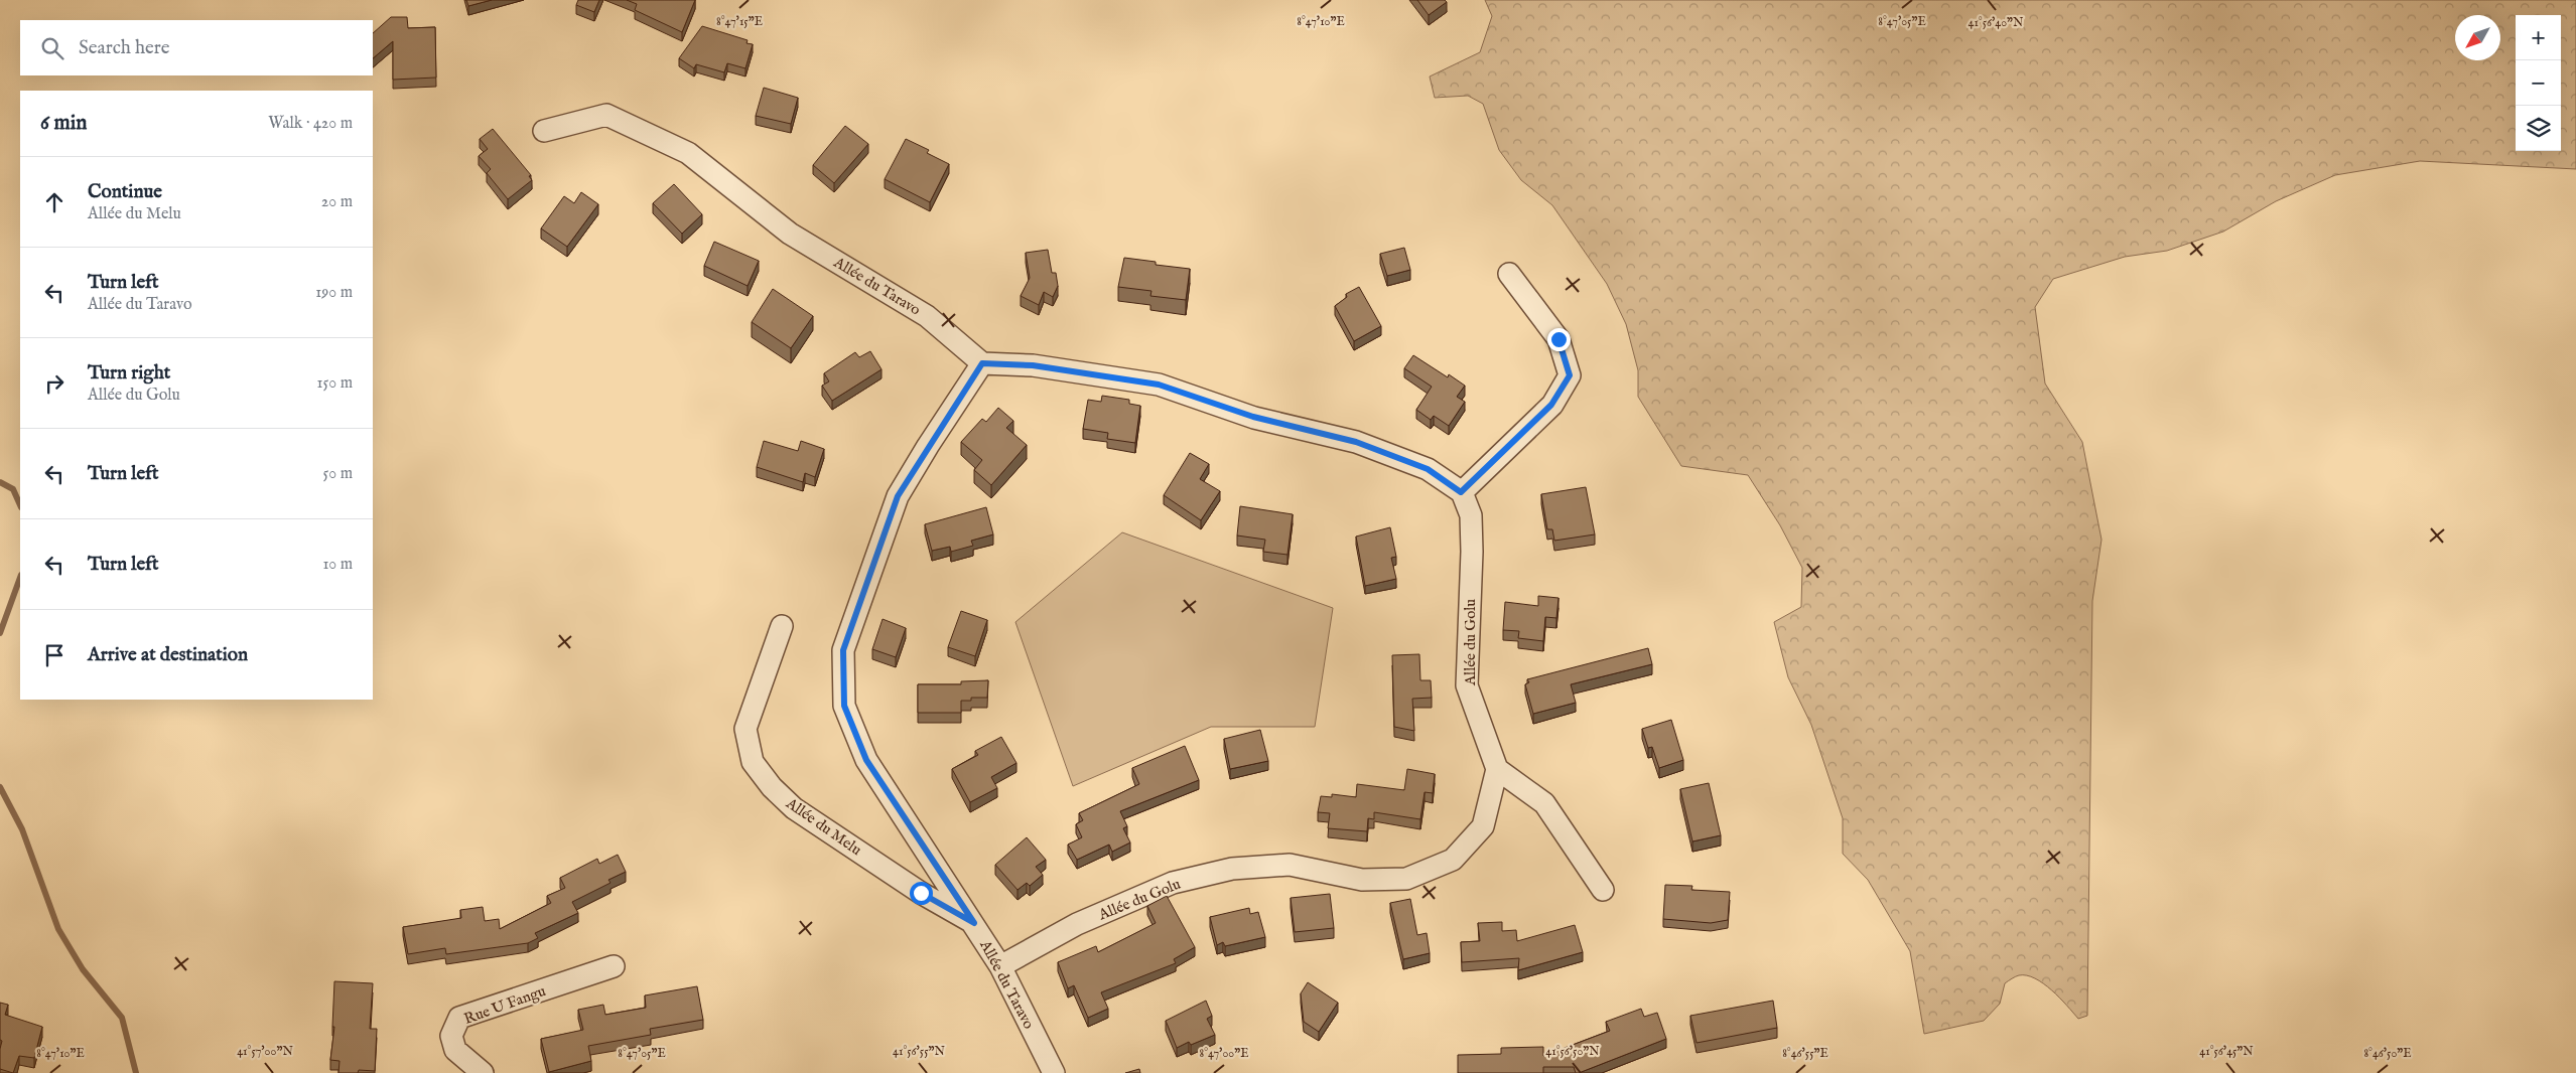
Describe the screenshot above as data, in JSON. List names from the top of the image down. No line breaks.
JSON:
{"streets":{"street":["Allée du Taravo","Allée du Golu","Allée du Melu","Rue U Fangu"]},"crossings":[["Allée du Taravo","Allée du Golu"],["Allée du Taravo","Allée du Melu"]],"north":"bottom left","page":{"map_buttons":["+","−"],"search":"Search here","heading":["6 min","Walk · 420 m"],"list":[["Continue","Allée du Melu","20 m"],["Turn left","Allée du Taravo","190 m"],["Turn right","Allée du Golu","150 m"],["Turn left","50 m"],["Turn left","10 m"],"Arrive at destination"]},"coordinates":["8°47'15\"E","8°47'10\"E","8°47'05\"E","41°56'40\"N","41°57'00\"N","41°56'55\"N","41°56'50\"N","41°56'45\"N","8°47'00\"E","8°46'55\"E","8°46'50\"E"]}
